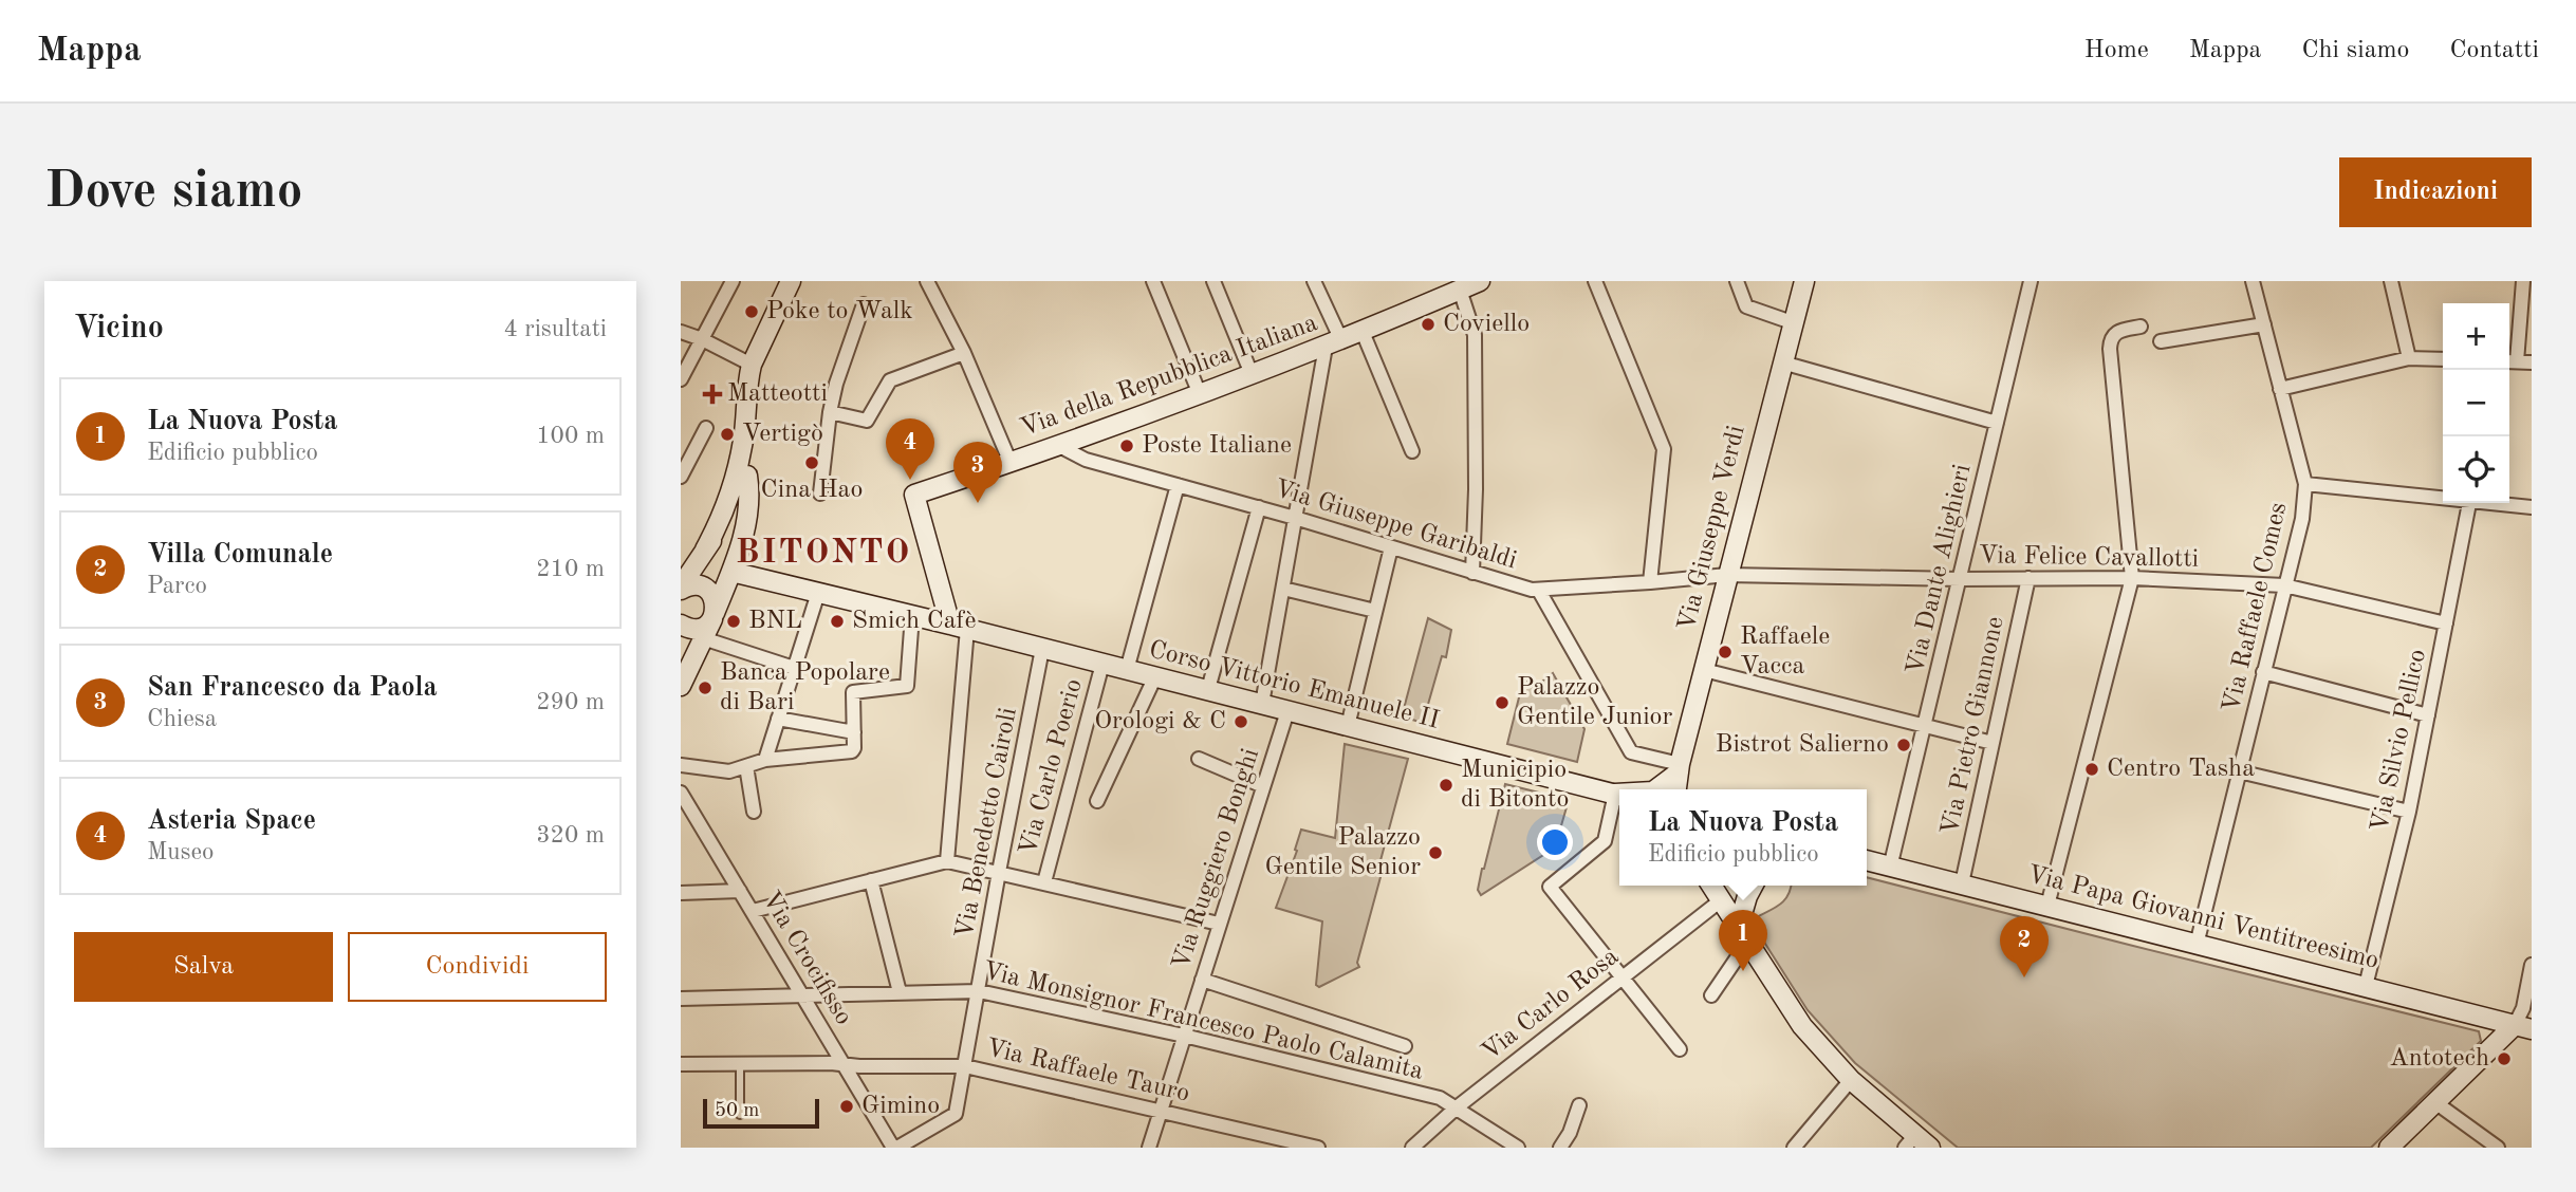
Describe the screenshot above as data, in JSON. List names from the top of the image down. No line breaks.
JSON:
{"streets":{"street":["Via della Repubblica Italiana","Via Giuseppe Garibaldi","Via Giuseppe Verdi","Via Felice Cavallotti","Via Dante Alighieri","Via Raffaele Comes","Corso Vittorio Emanuele II","Via Pietro Giannone","Via Silvio Pellico","Via Carlo Poerio","Via Benedetto Cairoli","Via Ruggiero Bonghi","Via Papa Giovanni Ventitreesimo","Via Crocifisso","Via Carlo Rosa","Via Monsignor Francesco Paolo Calamita","Via Raffaele Tauro"]},"crossings":[["Via della Repubblica Italiana","Via Giuseppe Garibaldi"],["Via della Repubblica Italiana","Corso Vittorio Emanuele II"],["Via Giuseppe Garibaldi","Via Giuseppe Verdi"],["Via Giuseppe Garibaldi","Via Felice Cavallotti"],["Via Giuseppe Verdi","Via Felice Cavallotti"],["Via Giuseppe Verdi","Corso Vittorio Emanuele II"],["Via Felice Cavallotti","Via Dante Alighieri"],["Via Felice Cavallotti","Via Raffaele Comes"],["Via Felice Cavallotti","Via Pietro Giannone"],["Via Felice Cavallotti","Via Silvio Pellico"],["Via Dante Alighieri","Via Papa Giovanni Ventitreesimo"],["Via Raffaele Comes","Via Papa Giovanni Ventitreesimo"],["Corso Vittorio Emanuele II","Via Carlo Poerio"],["Corso Vittorio Emanuele II","Via Benedetto Cairoli"],["Corso Vittorio Emanuele II","Via Ruggiero Bonghi"],["Via Pietro Giannone","Via Papa Giovanni Ventitreesimo"],["Via Silvio Pellico","Via Papa Giovanni Ventitreesimo"],["Via Benedetto Cairoli","Via Crocifisso"],["Via Benedetto Cairoli","Via Monsignor Francesco Paolo Calamita"],["Via Benedetto Cairoli","Via Raffaele Tauro"],["Via Ruggiero Bonghi","Via Monsignor Francesco Paolo Calamita"],["Via Ruggiero Bonghi","Via Raffaele Tauro"],["Via Crocifisso","Via Monsignor Francesco Paolo Calamita"],["Via Crocifisso","Via Raffaele Tauro"],["Via Carlo Rosa","Via Monsignor Francesco Paolo Calamita"]],"districts":["BITONTO"],"places":{"other":["Poke to Walk","Coviello","Vertigò","Poste Italiane","Cina Hao","BNL","Smich Cafè","Raffaele Vacca","Banca Popolare di Bari","Palazzo Gentile Junior","Orologi & C","Bistrot Salierno","Centro Tasha","Municipio di Bitonto","Palazzo Gentile Senior","Antotech","Gimino"],"health":["Matteotti"]},"scale_bar":"50 m","page":{"header":"Mappa","nav":["Home","Mappa","Chi siamo","Contatti"],"buttons":["Indicazioni",["Salva","Condividi"]],"title":"Dove siamo","heading":["Vicino","4 risultati"],"map_buttons":["+","−"],"list":[{"mark":"1","name":"La Nuova Posta","note":"Edificio pubblico","value":"100 m"},{"mark":"2","name":"Villa Comunale","note":"Parco","value":"210 m"},{"mark":"3","name":"San Francesco da Paola","note":"Chiesa","value":"290 m"},{"mark":"4","name":"Asteria Space","note":"Museo","value":"320 m"}],"pins":["4","3","1","2"],"popup":["La Nuova Posta","Edificio pubblico"],"scale":"50 m"}}
